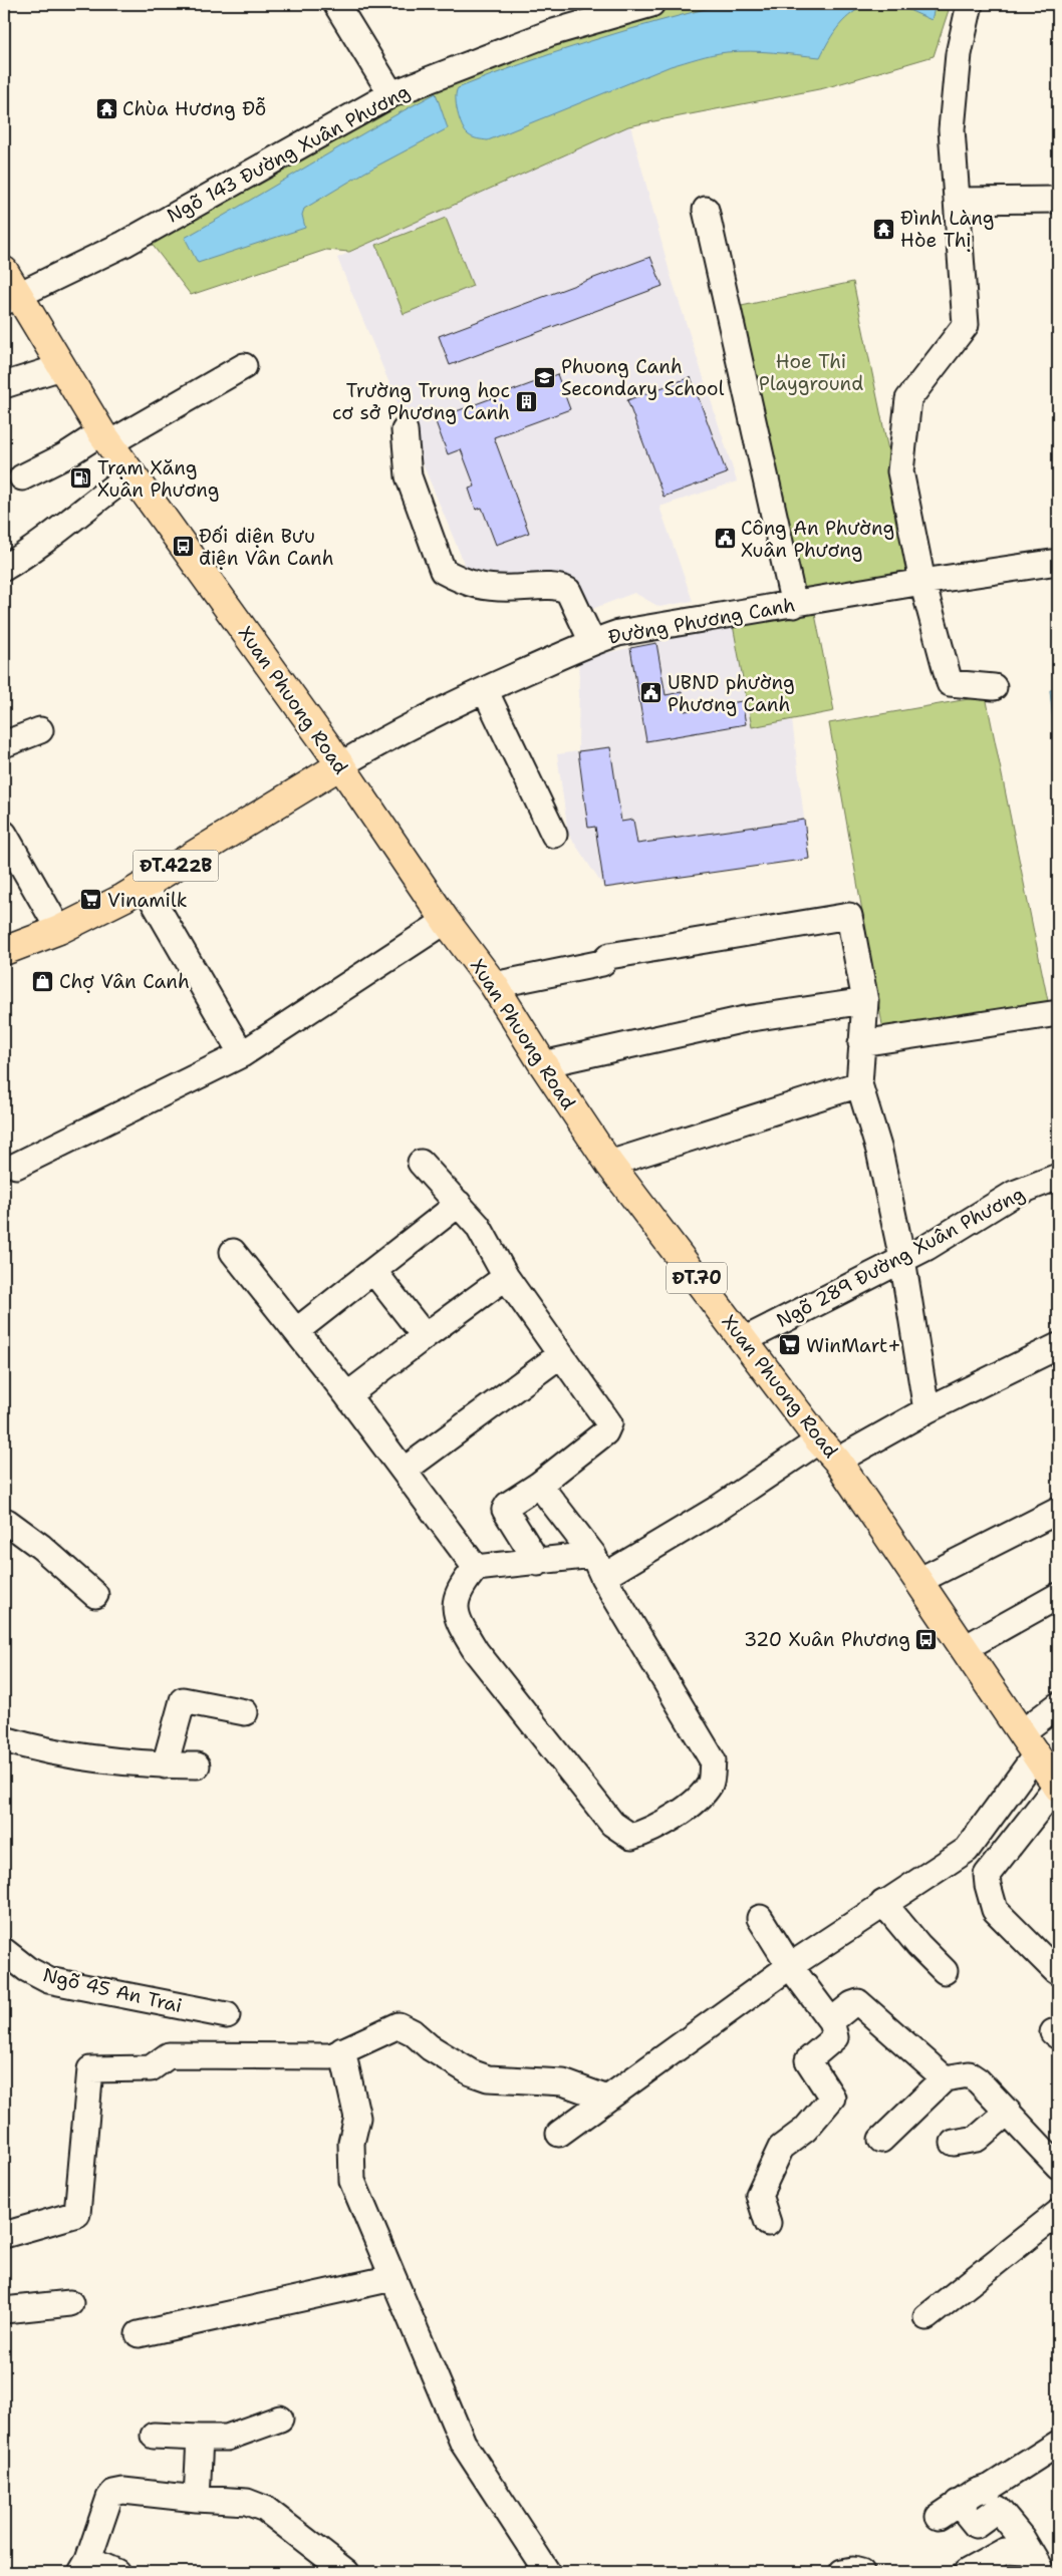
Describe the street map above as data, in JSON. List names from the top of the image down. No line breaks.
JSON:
{"streets":{"main road":["Xuan Phuong Road","ĐT.422B","ĐT.70"],"street":["Ngõ 143 Đường Xuân Phương","Đường Phương Canh","Ngõ 289 Đường Xuân Phương","Ngõ 45 An Trai"]},"crossings":[["Ngõ 143 Đường Xuân Phương","Xuan Phuong Road"],["Đường Phương Canh","Xuan Phuong Road"],["Đường Phương Canh","ĐT.422B"],["Xuan Phuong Road","ĐT.422B"],["Xuan Phuong Road","Ngõ 289 Đường Xuân Phương"]],"parks":["Hoe Thi Playground"],"places":{"temple":["Chùa Hương Đỗ","Đình Làng Hòe Thị"],"school or university":["Phuong Canh Secondary School"],"building":["Trường Trung học cơ sở Phương Canh"],"fuel station":["Trạm Xăng Xuân Phương"],"public building":["Công An Phường Xuân Phương","UBND phường Phương Canh"],"bus stop":["Đối diện Bưu điện Vân Canh","320 Xuân Phương"],"supermarket":["Vinamilk","WinMart+"],"shop":["Chợ Vân Canh"]}}
